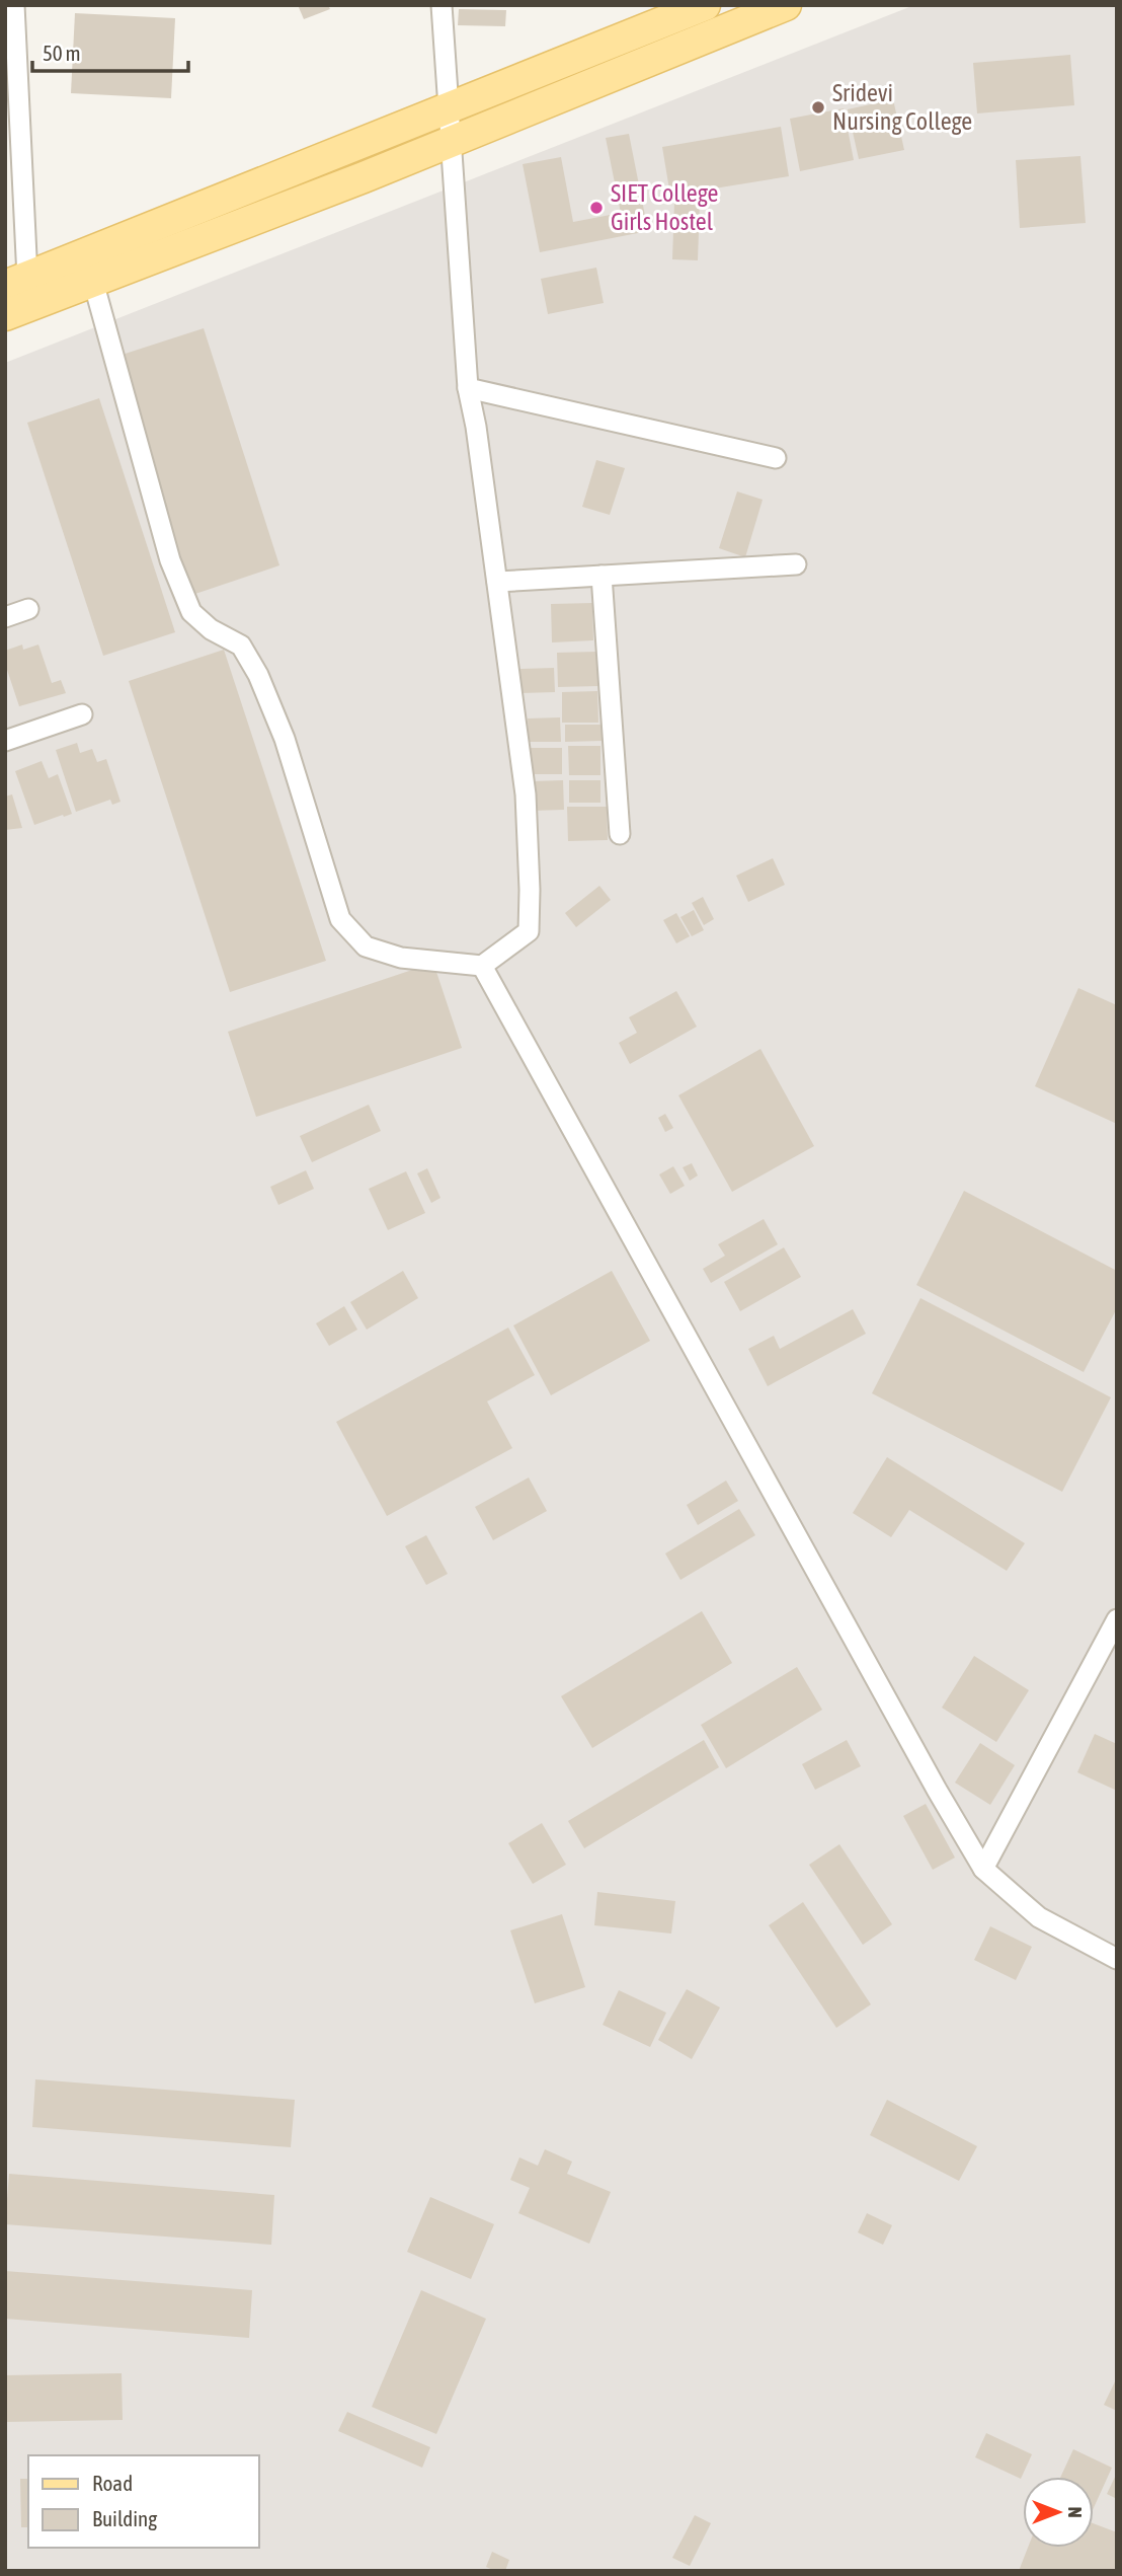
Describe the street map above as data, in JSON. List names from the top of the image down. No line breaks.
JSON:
{"places":["Sridevi Nursing College","SIET College Girls Hostel"],"legend":["Road","Building"],"scale_bar":"50 m","north":"right"}
